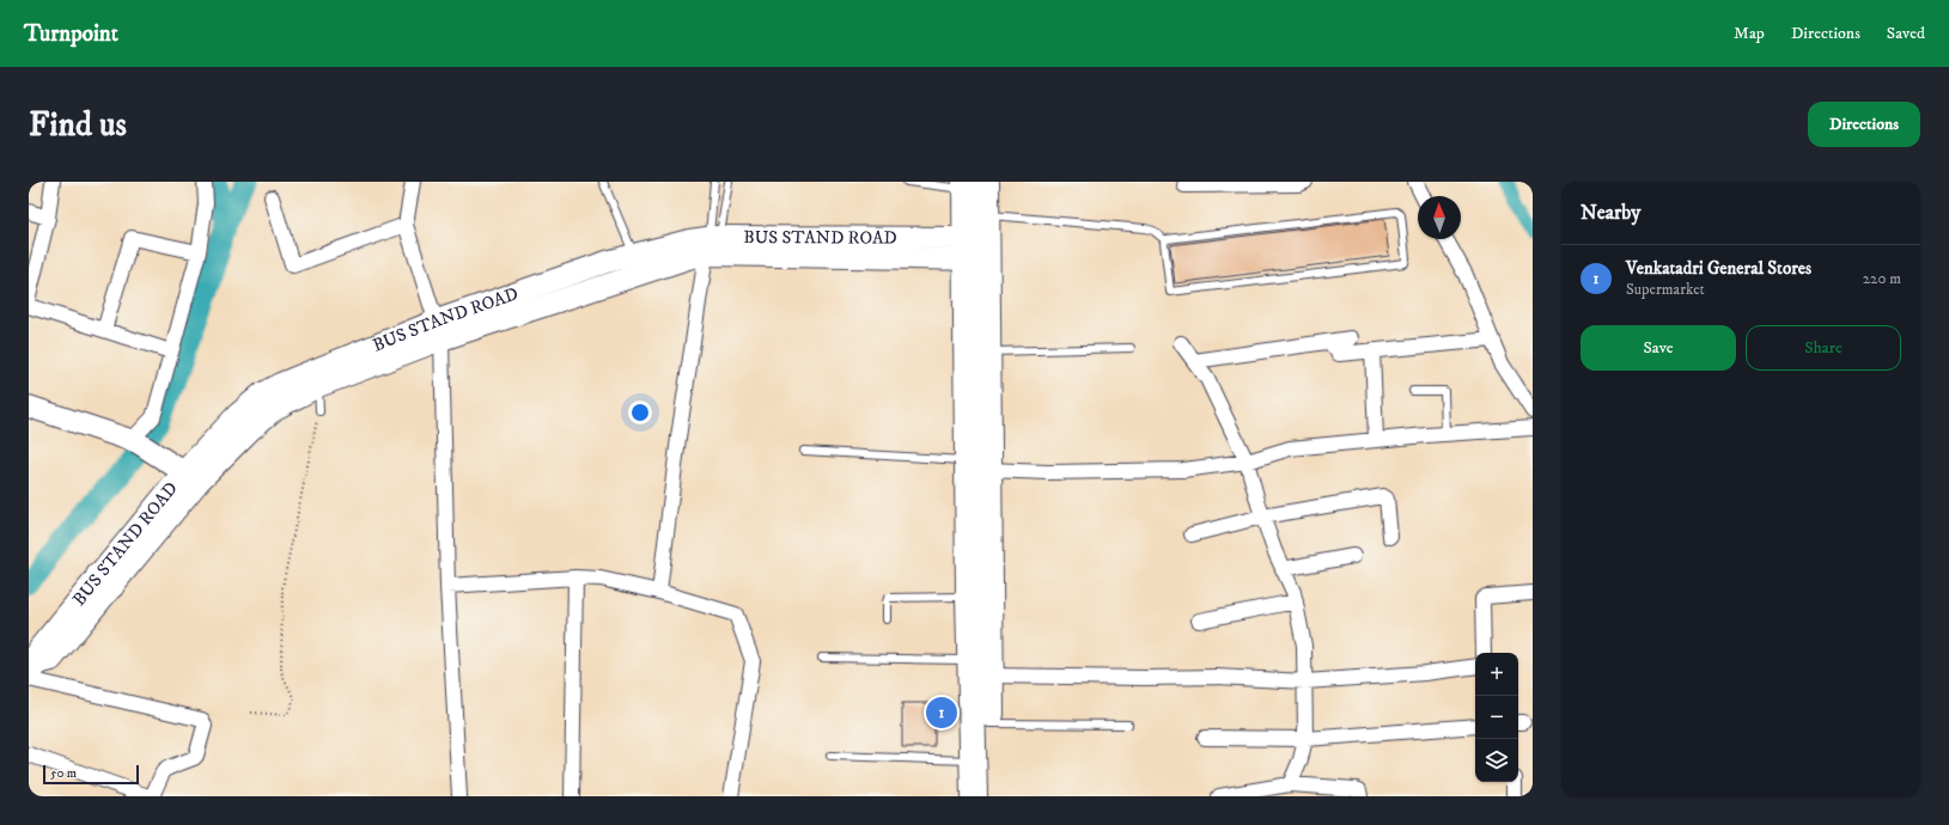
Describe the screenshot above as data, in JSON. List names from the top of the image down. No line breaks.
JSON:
{"streets":{"street":["BUS STAND ROAD"]},"scale_bar":"50 m","north":"top","page":{"header":"Turnpoint","nav":["Map","Directions","Saved"],"buttons":["Directions",["Save","Share"]],"title":"Find us","heading":"Nearby","list":[{"mark":"1","name":"Venkatadri General Stores","note":"Supermarket","value":"220 m"}],"map_buttons":["+","−"],"pins":"1","scale":"50 m"}}
